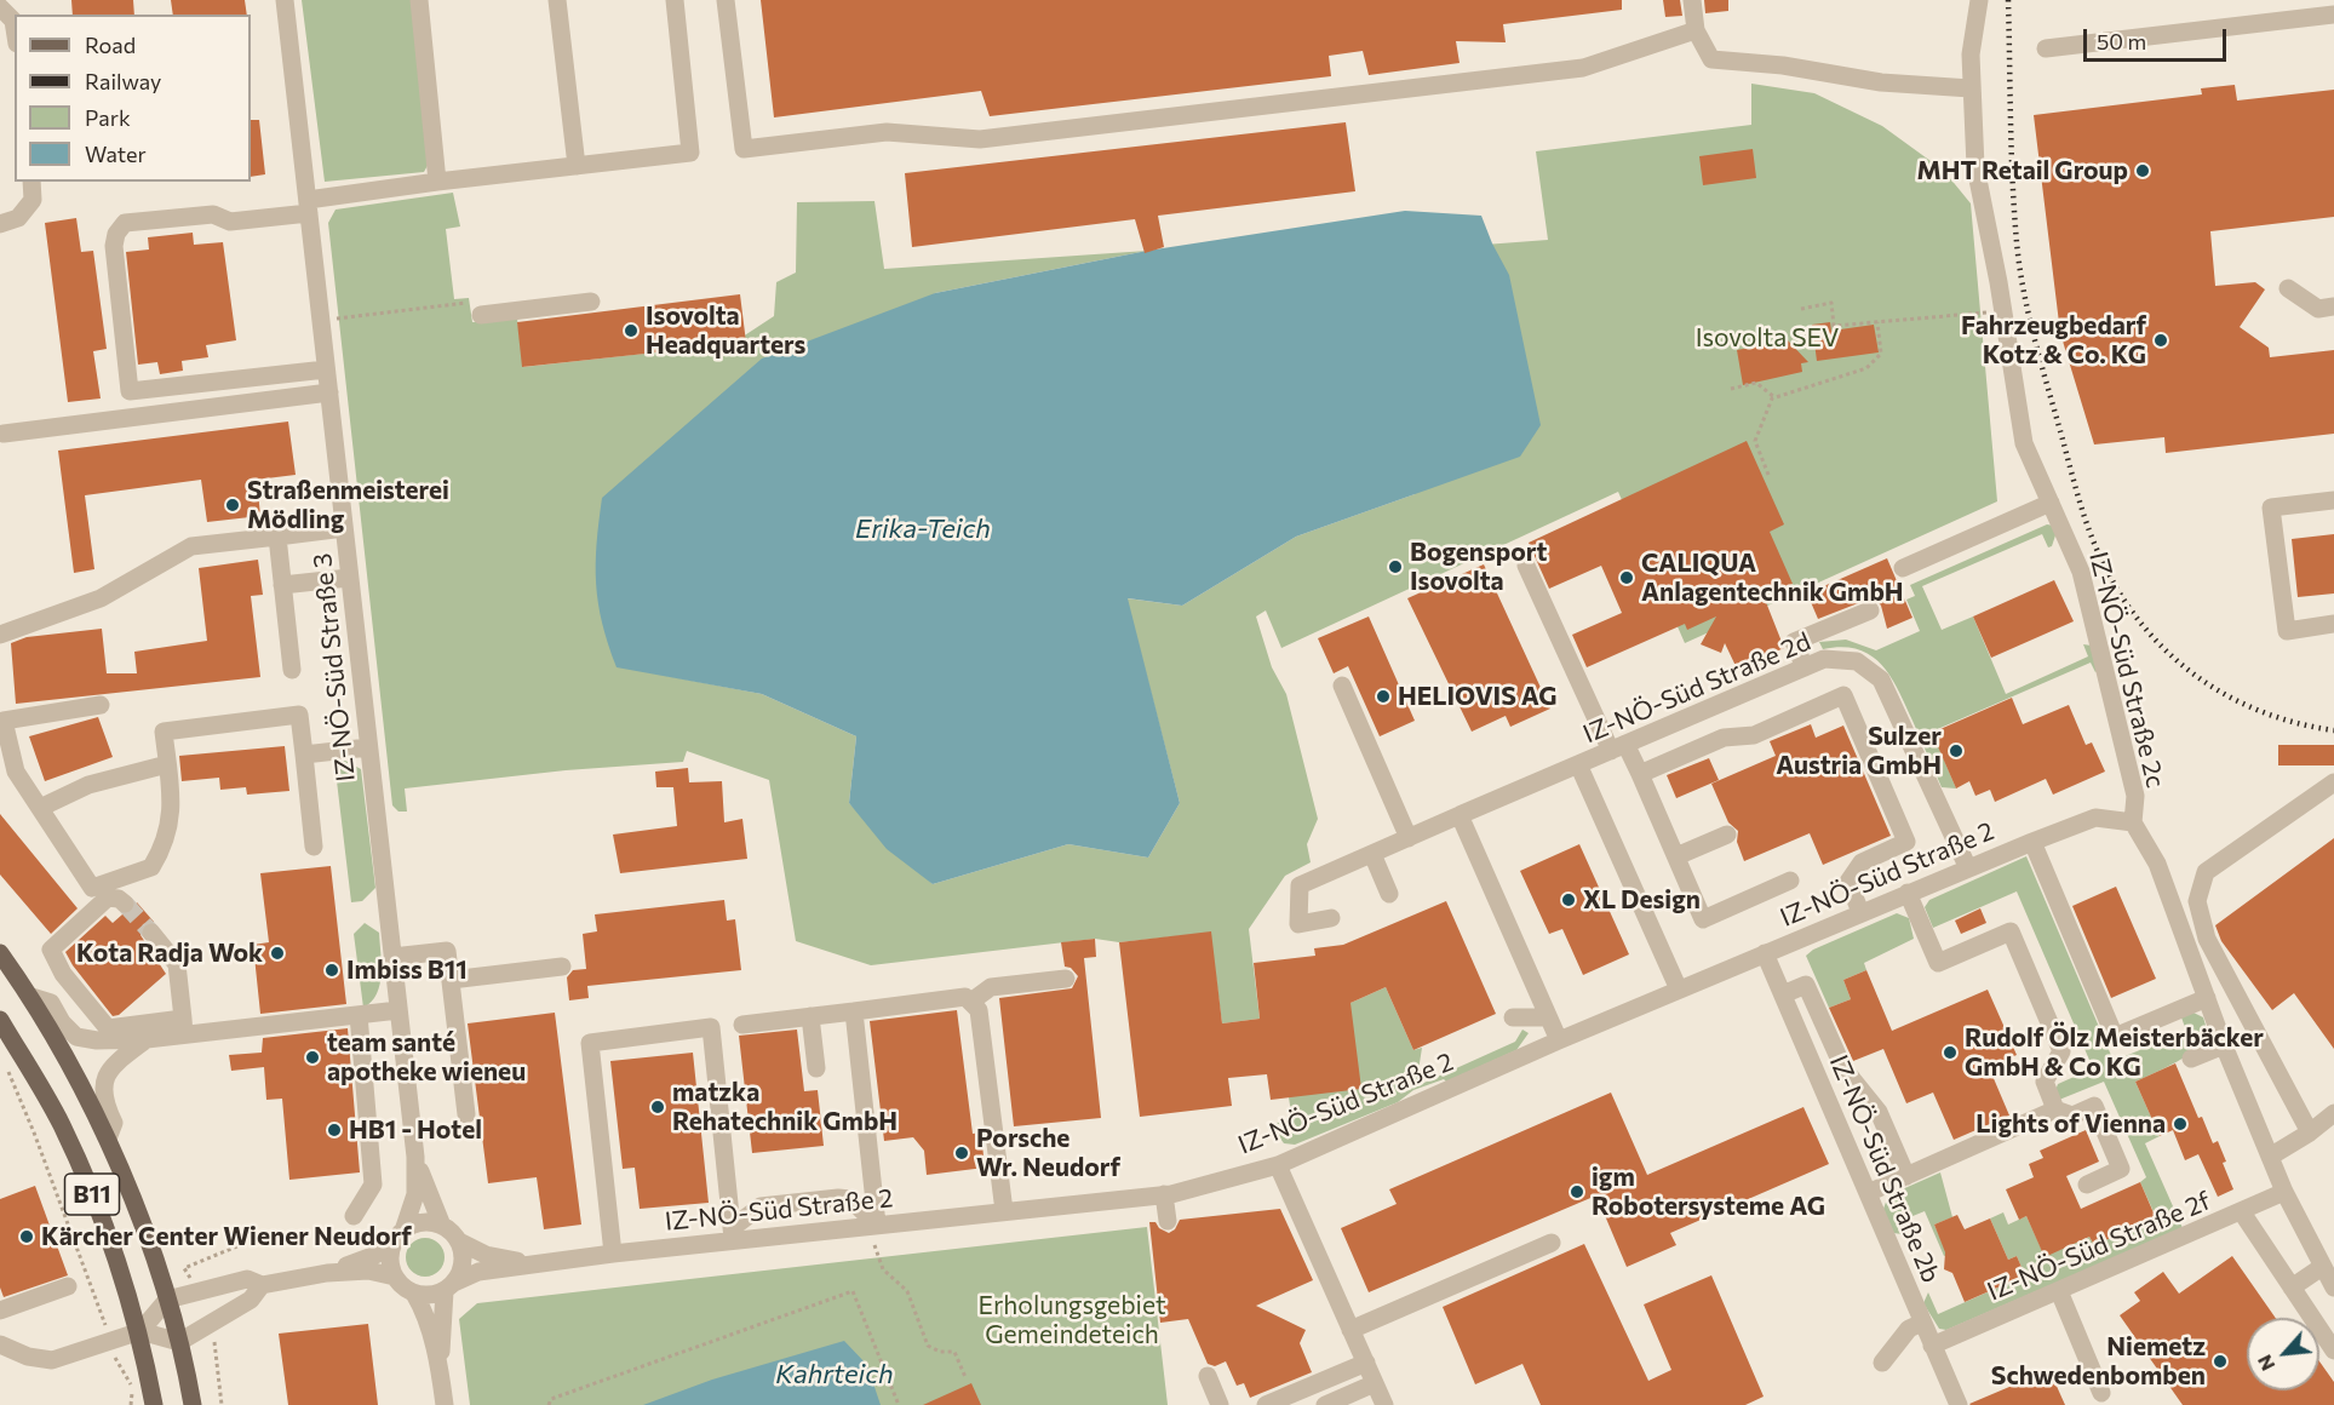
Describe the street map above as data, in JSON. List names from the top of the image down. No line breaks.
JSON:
{"streets":{"main road":["B11"],"street":["IZ-NÖ-Süd Straße 3","IZ-NÖ-Süd Straße 2c","IZ-NÖ-Süd Straße 2d","IZ-NÖ-Süd Straße 2","IZ-NÖ-Süd Straße 2b","IZ-NÖ-Süd Straße 2f"]},"crossings":[["IZ-NÖ-Süd Straße 3","IZ-NÖ-Süd Straße 2"],["IZ-NÖ-Süd Straße 2c","IZ-NÖ-Süd Straße 2"],["IZ-NÖ-Süd Straße 2c","IZ-NÖ-Süd Straße 2f"],["IZ-NÖ-Süd Straße 2d","IZ-NÖ-Süd Straße 2"],["IZ-NÖ-Süd Straße 2","IZ-NÖ-Süd Straße 2b"],["IZ-NÖ-Süd Straße 2b","IZ-NÖ-Süd Straße 2f"]],"water":["Erika-Teich","Kahrteich"],"parks":["Isovolta SEV","Erholungsgebiet Gemeindeteich"],"places":["MHT Retail Group","Isovolta Headquarters","Fahrzeugbedarf Kotz & Co. KG","Straßenmeisterei Mödling","Bogensport Isovolta","CALIQUA Anlagentechnik GmbH","HELIOVIS AG","Sulzer Austria GmbH","XL Design","Kota Radja Wok","Imbiss B11","Rudolf Ölz Meisterbäcker GmbH & Co KG","team santé apotheke wieneu","matzka Rehatechnik GmbH","Lights of Vienna","HB1 - Hotel","Porsche Wr. Neudorf","igm Robotersysteme AG","Kärcher Center Wiener Neudorf","Niemetz Schwedenbomben"],"legend":["Road","Railway","Park","Water"],"scale_bar":"50 m","north":"bottom left"}
